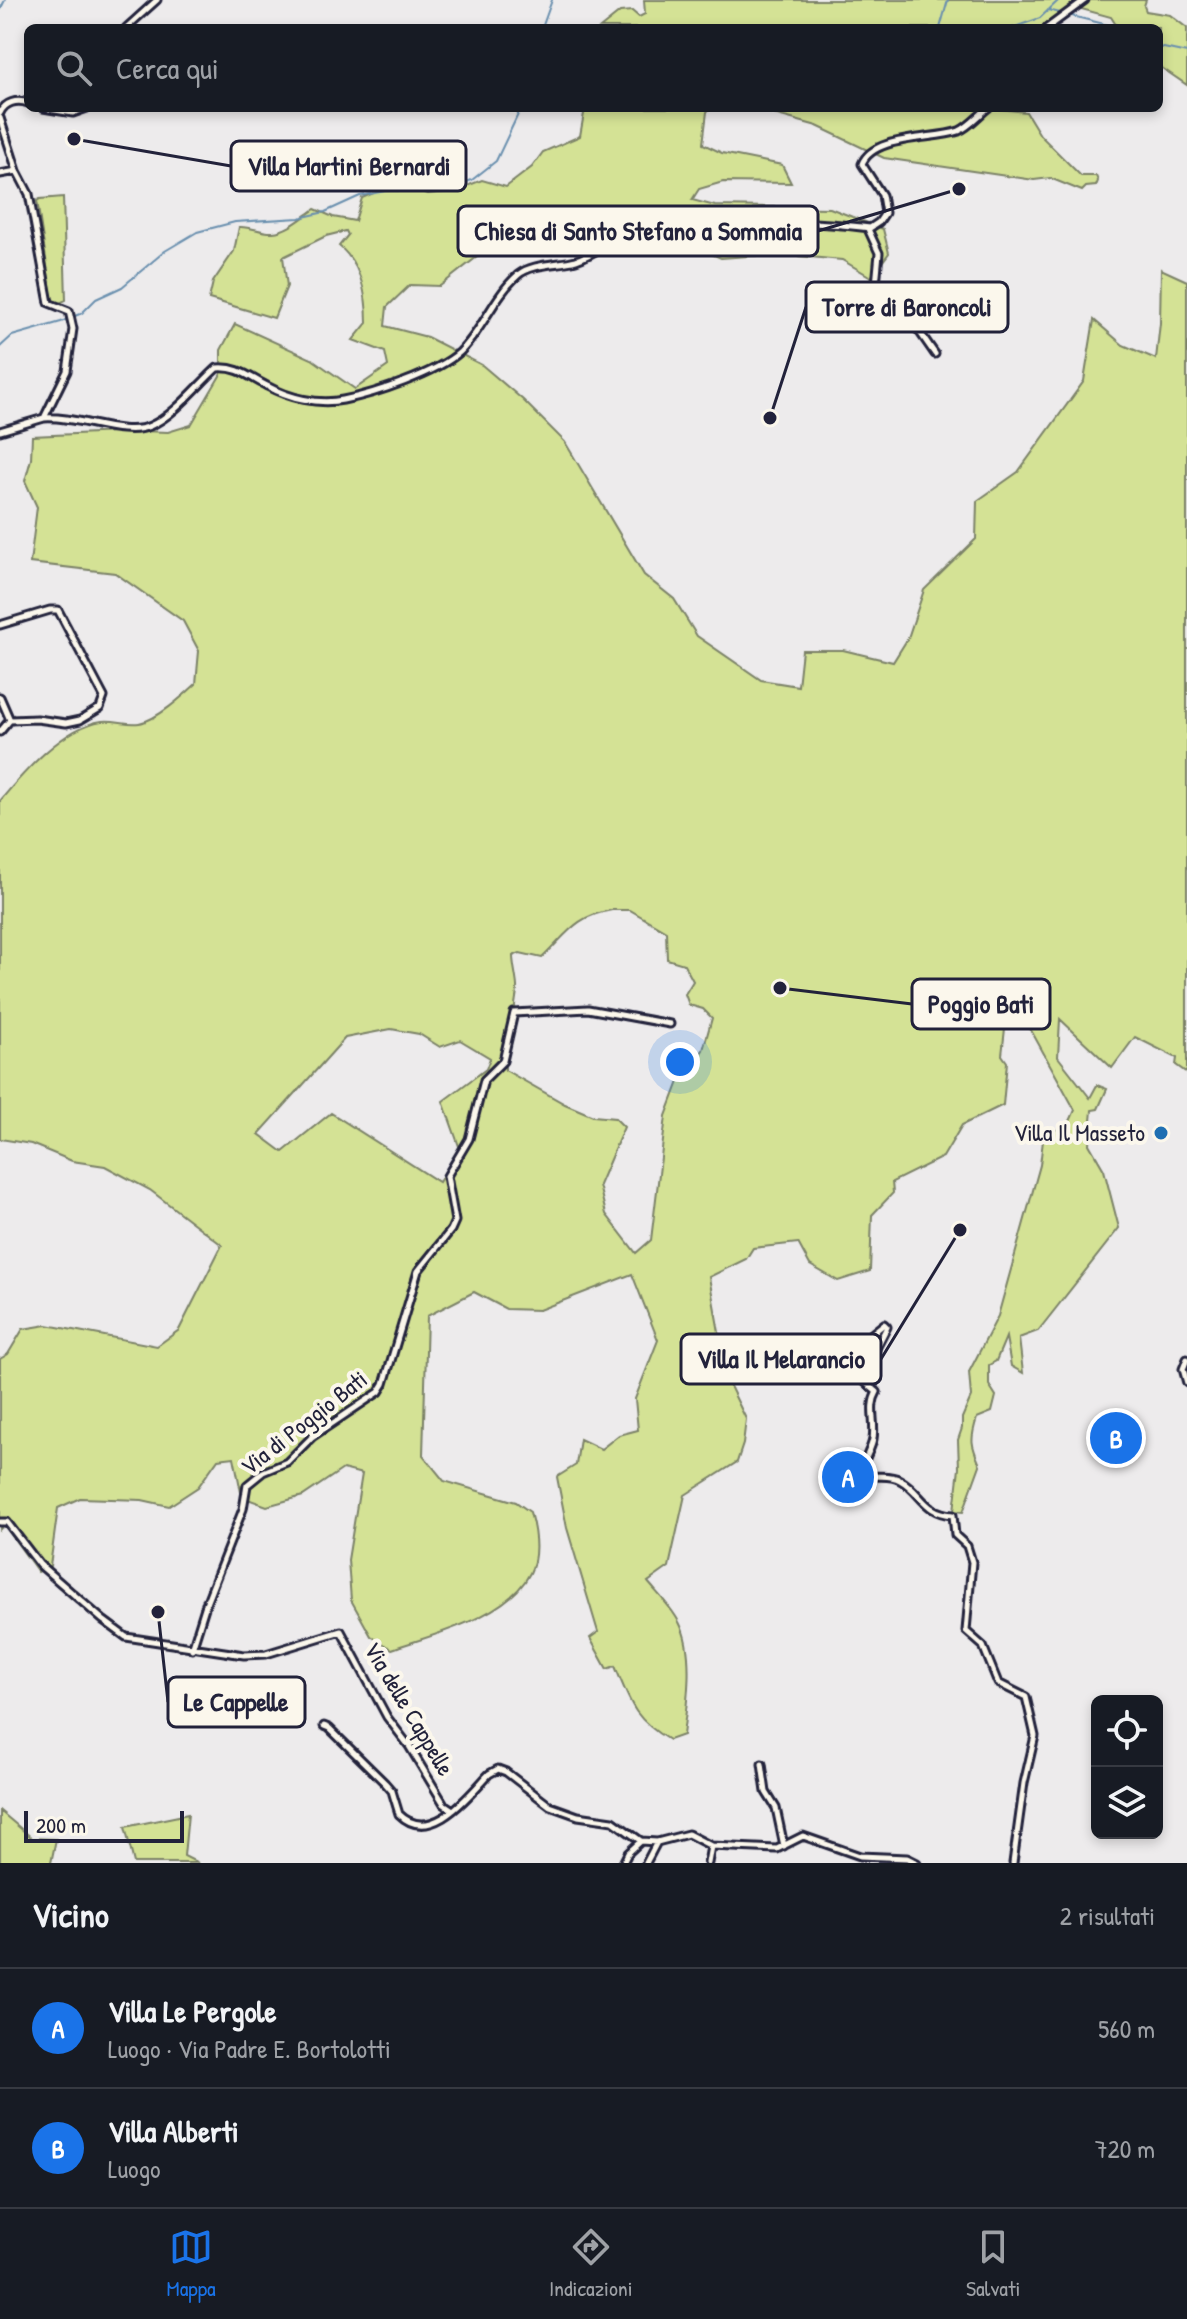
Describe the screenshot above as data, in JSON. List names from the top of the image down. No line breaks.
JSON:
{"streets":{"street":["Via di Poggio Bati","Via delle Cappelle"]},"crossings":[["Via di Poggio Bati","Via delle Cappelle"]],"places":["Villa Martini Bernardi","Chiesa di Santo Stefano a Sommaia","Torre di Baroncoli","Poggio Bati","Villa Il Masseto","Villa Il Melarancio","Le Cappelle"],"scale_bar":"200 m","page":{"search":"Cerca qui","pins":["B","A"],"scale":"200 m","heading":["Vicino","2 risultati"],"list":[{"mark":"A","name":"Villa Le Pergole","note":"Luogo · Via Padre E. Bortolotti","value":"560 m"},{"mark":"B","name":"Villa Alberti","note":"Luogo","value":"720 m"}],"nav":["Mappa","Indicazioni","Salvati"]}}
